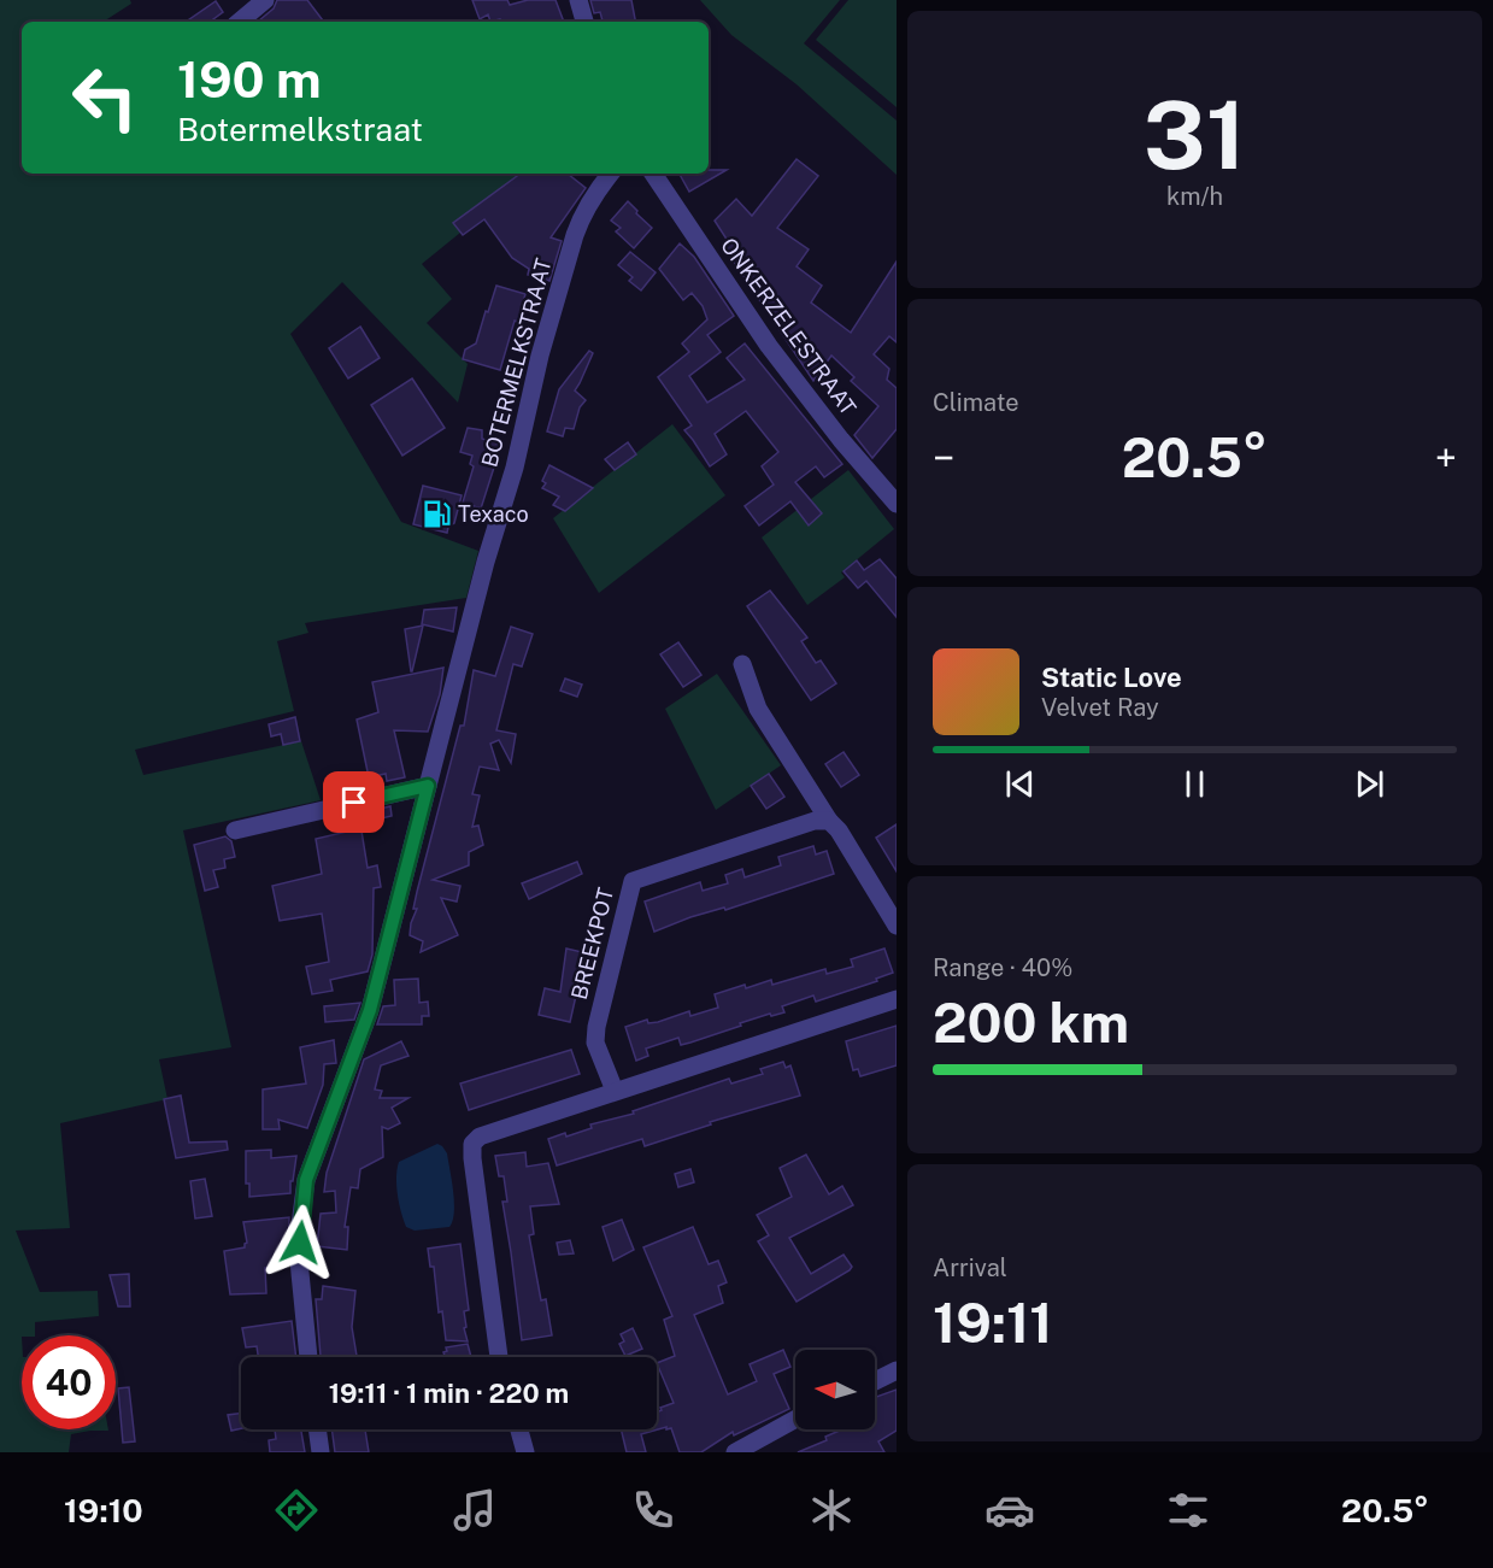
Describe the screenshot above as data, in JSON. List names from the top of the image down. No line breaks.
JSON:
{"streets":{"street":["ONKERZELESTRAAT","BOTERMELKSTRAAT","BREEKPOT"]},"places":{"fuel station":["Texaco"]},"north":"left","page":{"tile":[["31","km/h"],"Climate",["Range · 40%","200 km"],["Arrival","19:11"]],"turn":["190 m","Botermelkstraat"],"heat":["−","20.5°","+"],"song":["Static Love","Velvet Ray"],"limit":"40","trip":"19:11 · 1 min · 220 m","tabs":["19:10","20.5°"]}}
